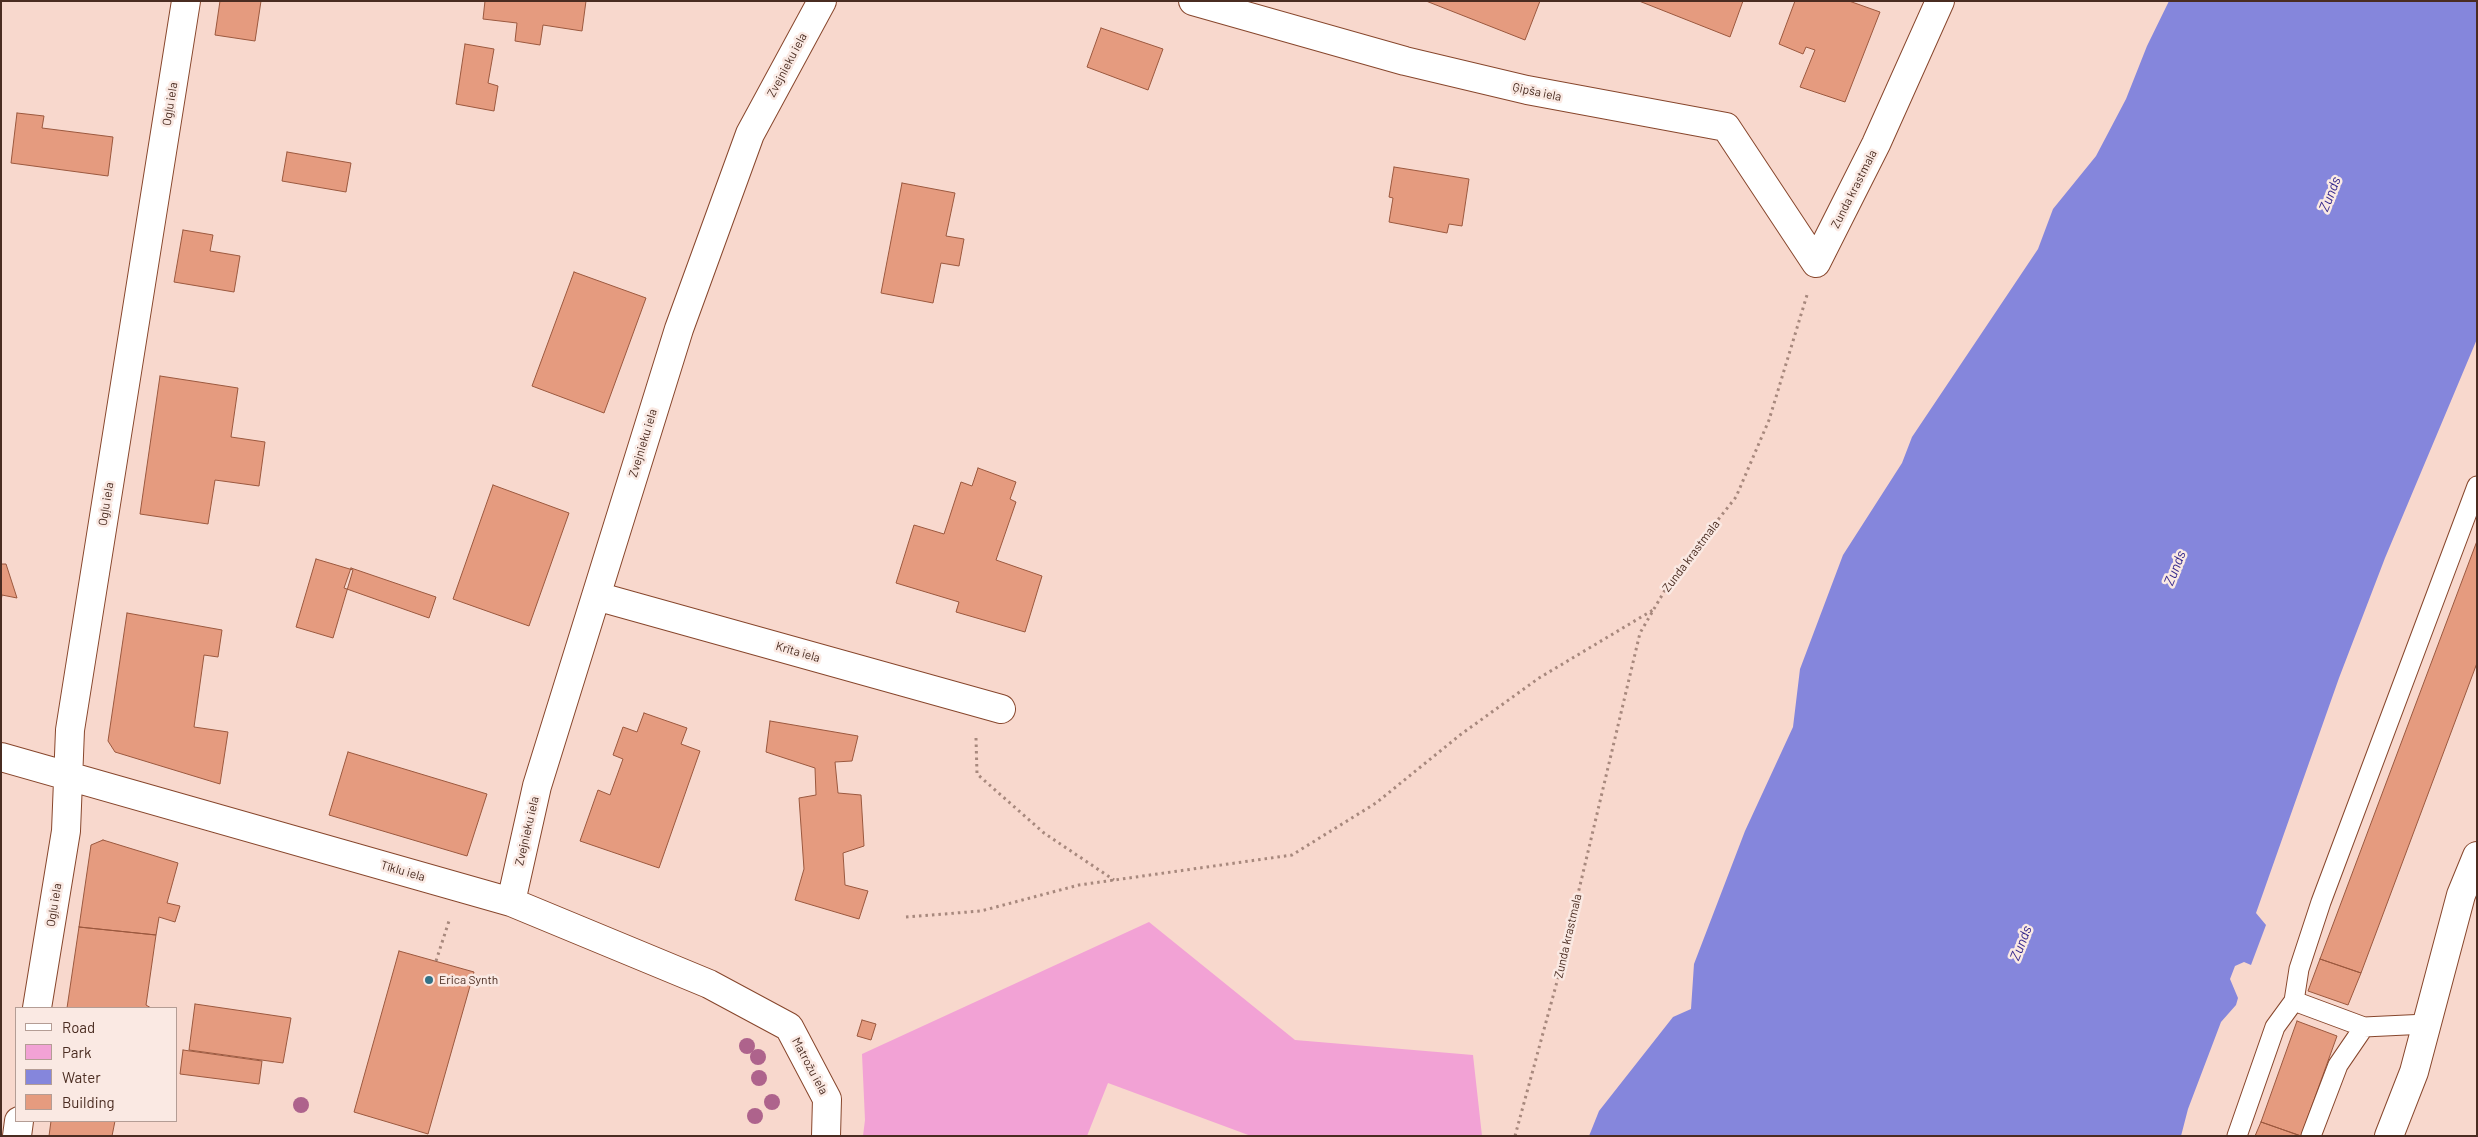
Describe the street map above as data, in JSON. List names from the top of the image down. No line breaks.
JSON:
{"streets":{"street":["Zvejnieku iela","Ģipša iela","Ogļu iela","Zunda krastmala","Krīta iela","Tīklu iela","Matrožu iela"]},"crossings":[["Zvejnieku iela","Krīta iela"],["Zvejnieku iela","Tīklu iela"],["Ģipša iela","Zunda krastmala"],["Ogļu iela","Tīklu iela"],["Tīklu iela","Matrožu iela"]],"water":["Zunds"],"places":["Erica Synth"],"legend":["Road","Park","Water","Building"]}
